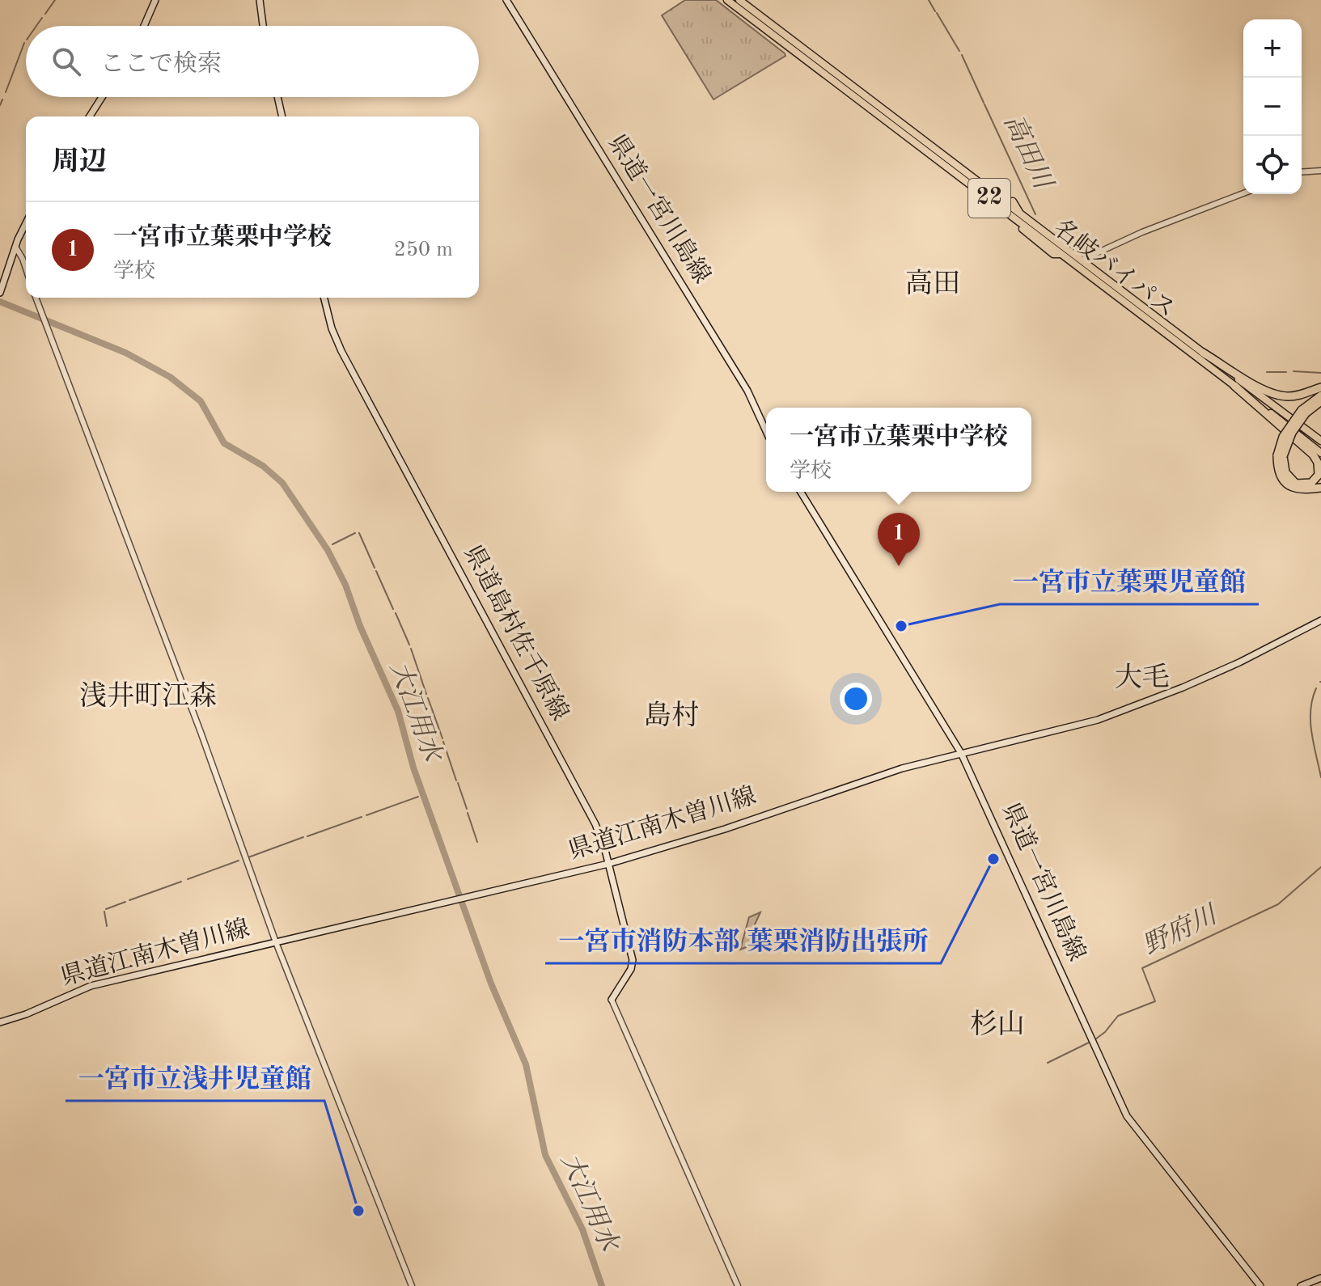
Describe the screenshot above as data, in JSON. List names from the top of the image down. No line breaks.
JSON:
{"streets":{"highway":["22","名岐バイパス"],"main road":["県道一宮川島線","県道島村佐千原線","県道江南木曽川線"]},"crossings":[["22","名岐バイパス"],["県道一宮川島線","県道江南木曽川線"],["県道島村佐千原線","県道江南木曽川線"]],"districts":["高田","大毛","浅井町江森","島村","杉山"],"water":["高田川","大江用水","野府川"],"places":["一宮市立葉栗児童館","一宮市消防本部 葉栗消防出張所","一宮市立浅井児童館"],"page":{"map_buttons":["+","−"],"search":"ここで検索","heading":"周辺","list":[{"mark":"1","name":"一宮市立葉栗中学校","note":"学校","value":"250 m"}],"popup":["一宮市立葉栗中学校","学校"],"pins":"1"}}
